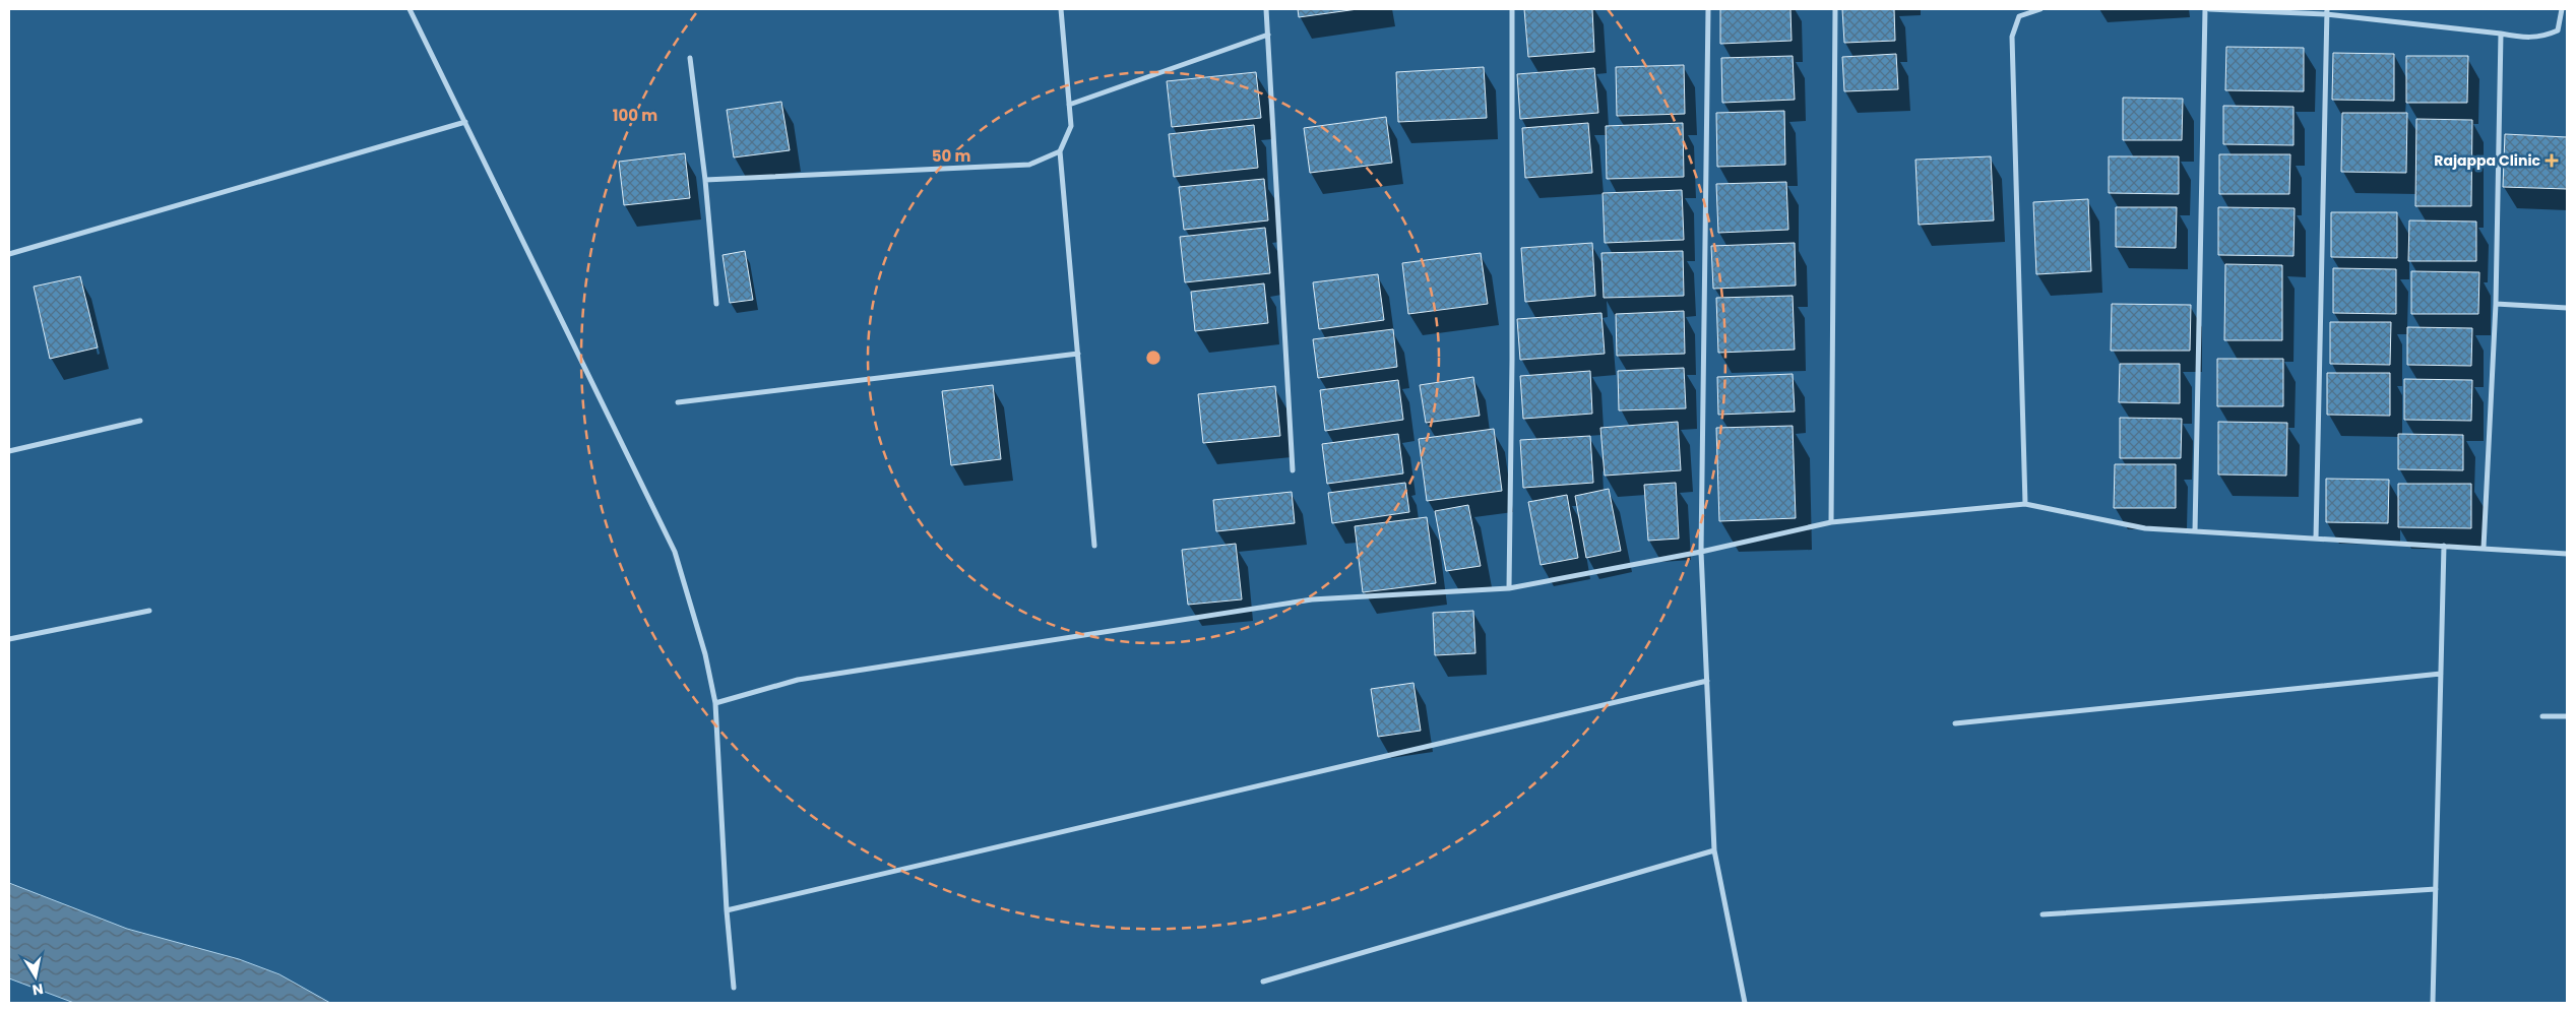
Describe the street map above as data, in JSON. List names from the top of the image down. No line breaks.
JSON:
{"places":{"health":["Rajappa Clinic"]},"north":"bottom","rings":["100 m","50 m"]}
